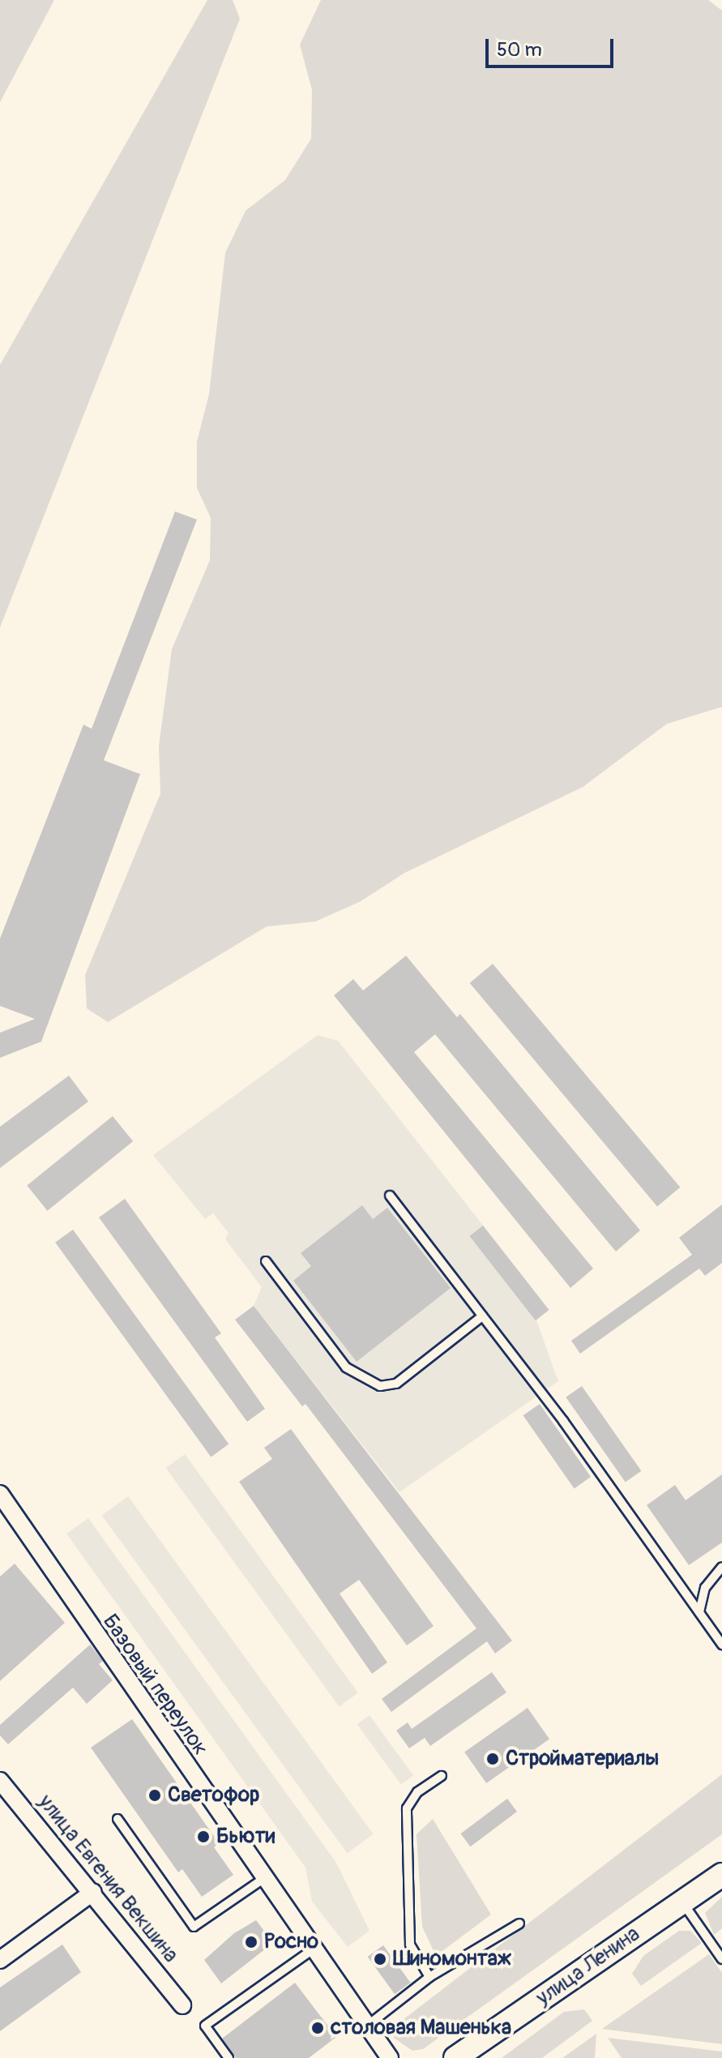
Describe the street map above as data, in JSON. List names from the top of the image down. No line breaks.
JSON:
{"streets":{"main road":["улица Ленина"],"street":["Базовый переулок","улица Евгения Векшина"]},"places":["Стройматериалы","Светофор","Бьюти","Росно","Шиномонтаж","cтоловая Машенька"],"scale_bar":"50 m"}
